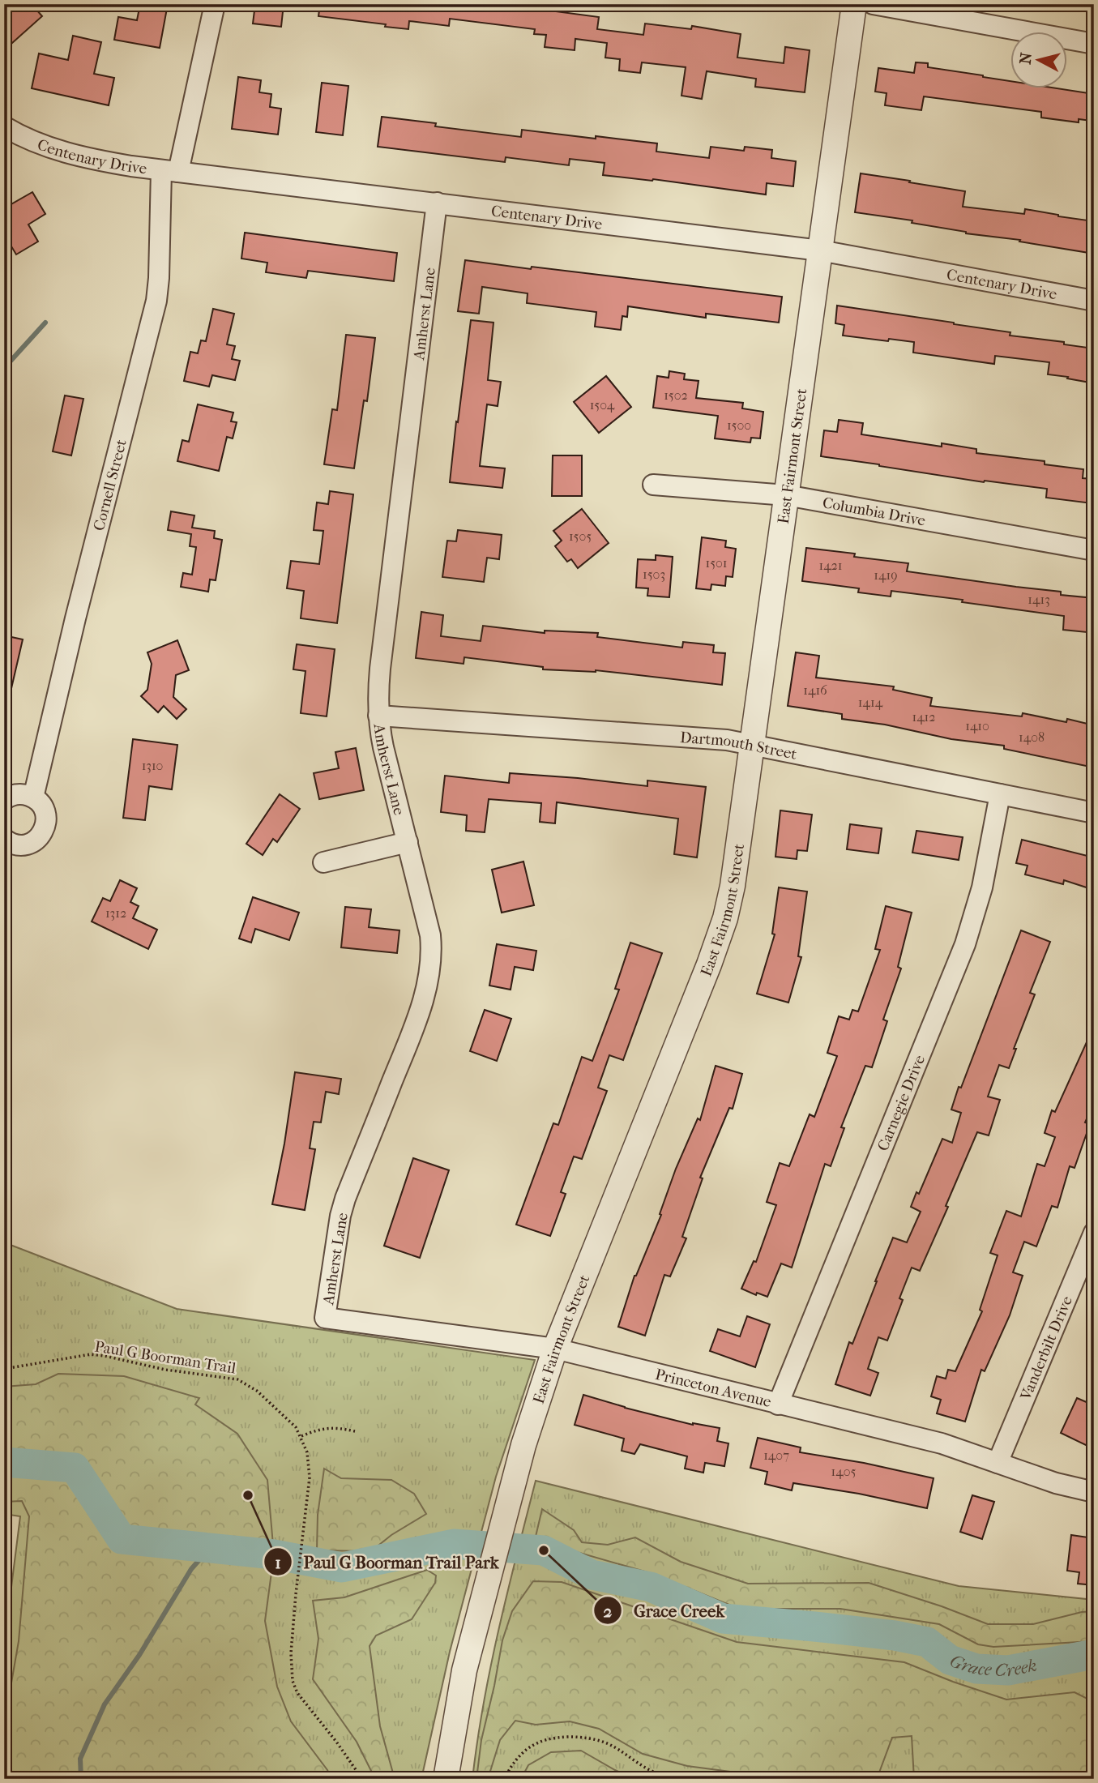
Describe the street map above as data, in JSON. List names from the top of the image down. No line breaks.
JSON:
{"streets":{"street":["Centenary Drive","Amherst Lane","East Fairmont Street","Cornell Street","Columbia Drive","Dartmouth Street","Carnegie Drive","Vanderbilt Drive","Princeton Avenue"],"path":["Paul G Boorman Trail"]},"crossings":[["Centenary Drive","Amherst Lane"],["Centenary Drive","East Fairmont Street"],["Centenary Drive","Cornell Street"],["Amherst Lane","Dartmouth Street"],["Amherst Lane","Princeton Avenue"],["East Fairmont Street","Columbia Drive"],["East Fairmont Street","Dartmouth Street"],["East Fairmont Street","Princeton Avenue"],["Dartmouth Street","Carnegie Drive"],["Carnegie Drive","Princeton Avenue"],["Vanderbilt Drive","Princeton Avenue"]],"water":["Grace Creek"],"places":["Paul G Boorman Trail Park","Grace Creek"],"house_numbers":["1502","1504","1500","1505","1501","1421","1503","1419","1413","1416","1414","1412","1410","1408","1310","1312","1407","1405"],"north":"left"}
